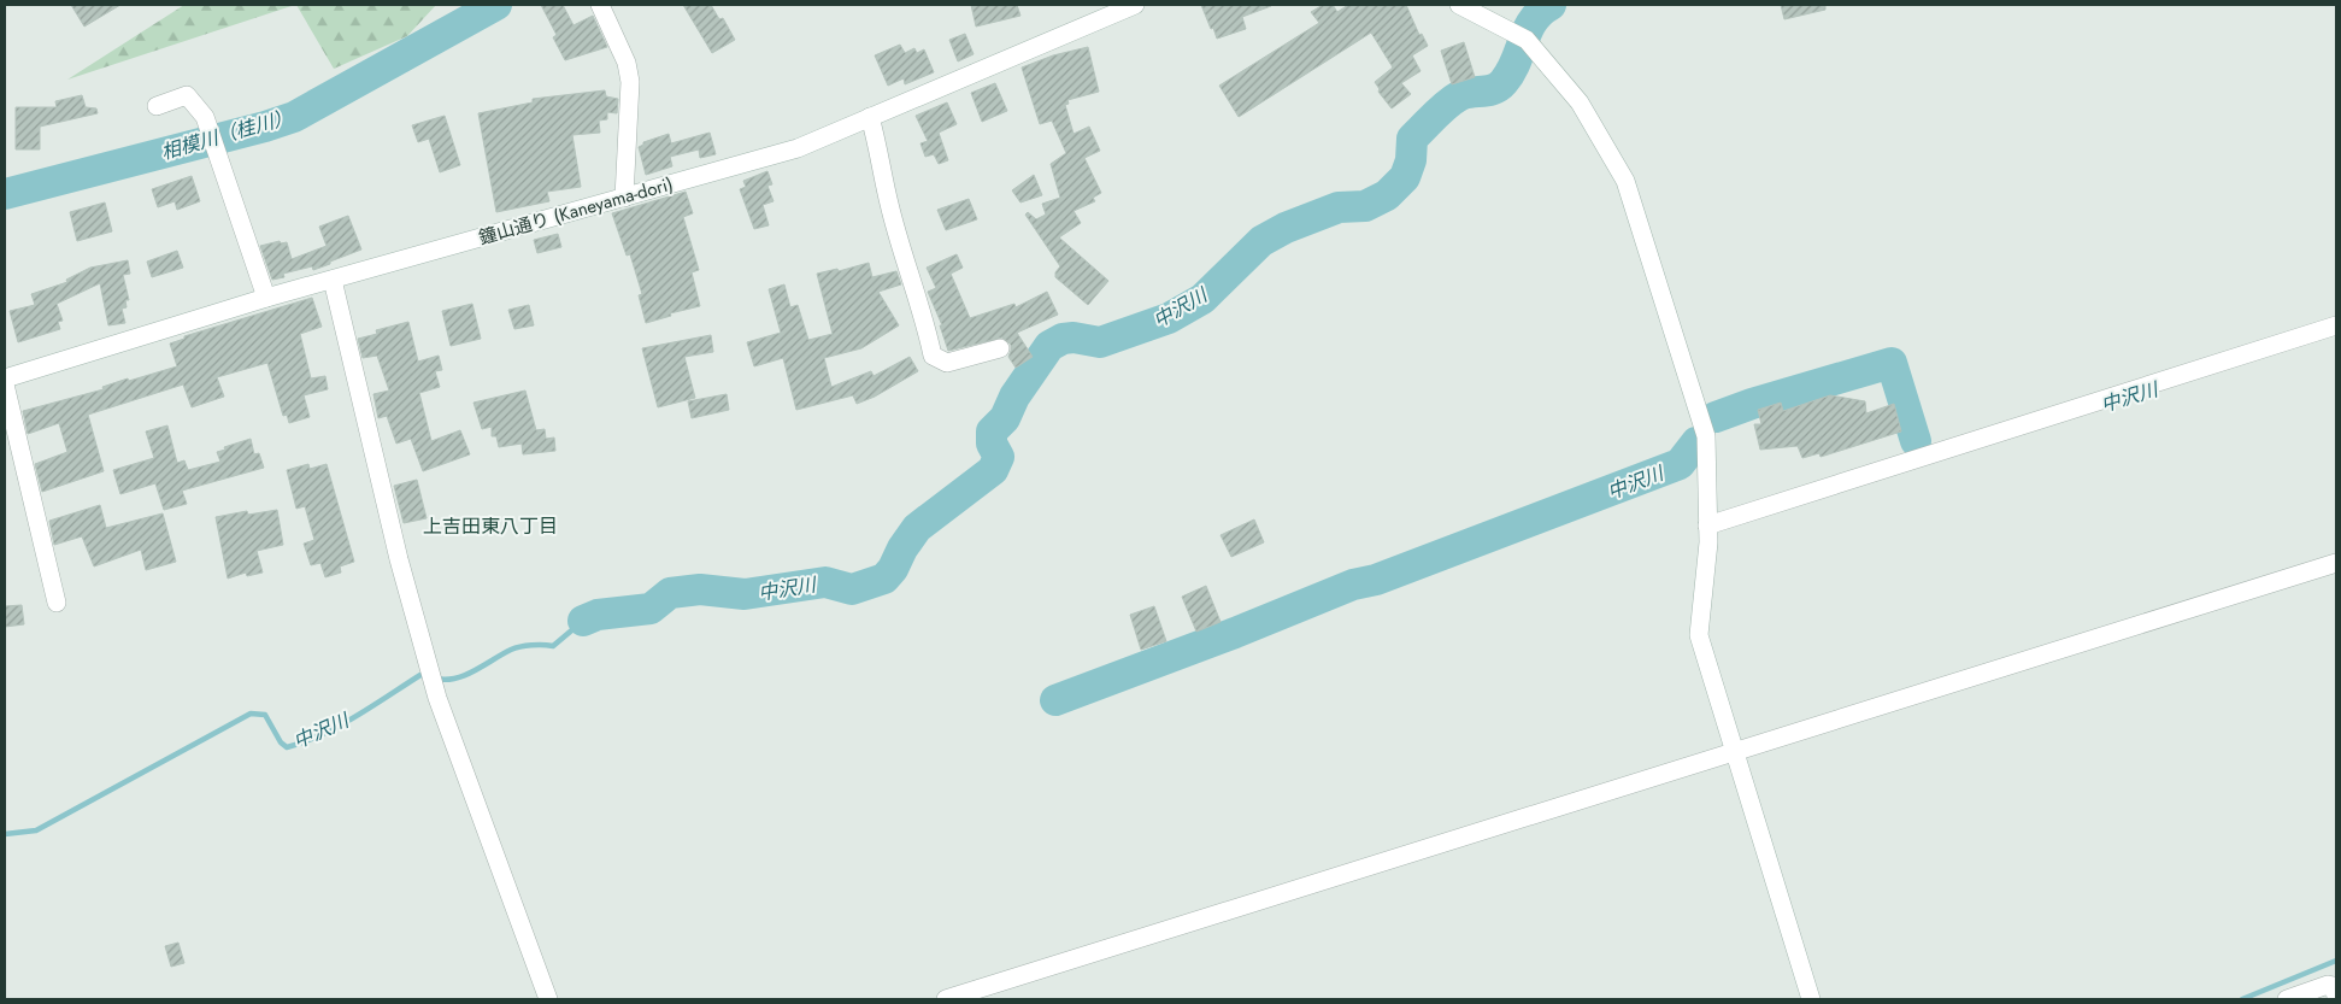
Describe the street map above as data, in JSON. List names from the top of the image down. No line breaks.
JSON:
{"streets":{"street":["鐘山通り (Kaneyama-dori)"]},"districts":["上吉田東八丁目"],"water":["相模川（桂川）","中沢川"]}
